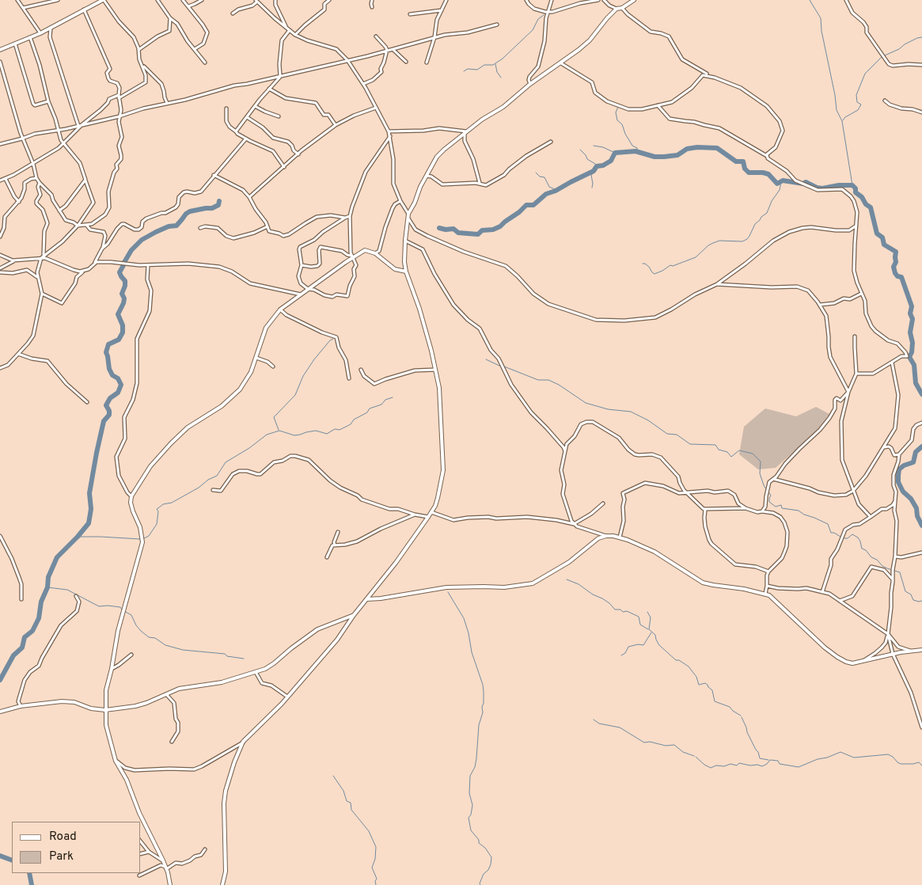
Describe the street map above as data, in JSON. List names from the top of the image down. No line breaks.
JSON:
{"legend":["Road","Park"]}
